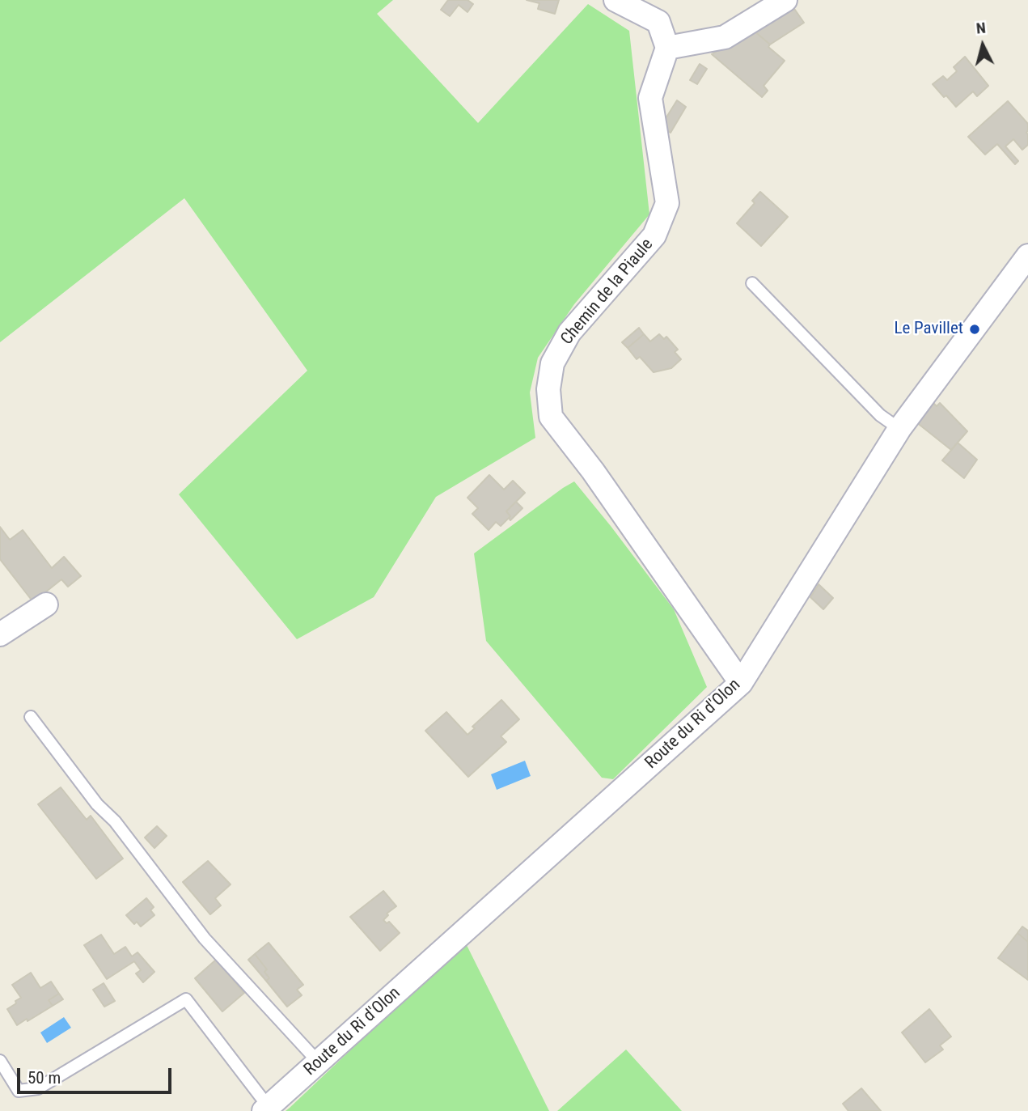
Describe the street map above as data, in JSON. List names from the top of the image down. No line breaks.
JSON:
{"streets":{"street":["Chemin de la Piaule","Route du Ri d'Olon"]},"crossings":[["Chemin de la Piaule","Route du Ri d'Olon"]],"places":["Le Pavillet"],"scale_bar":"50 m","north":"top"}
